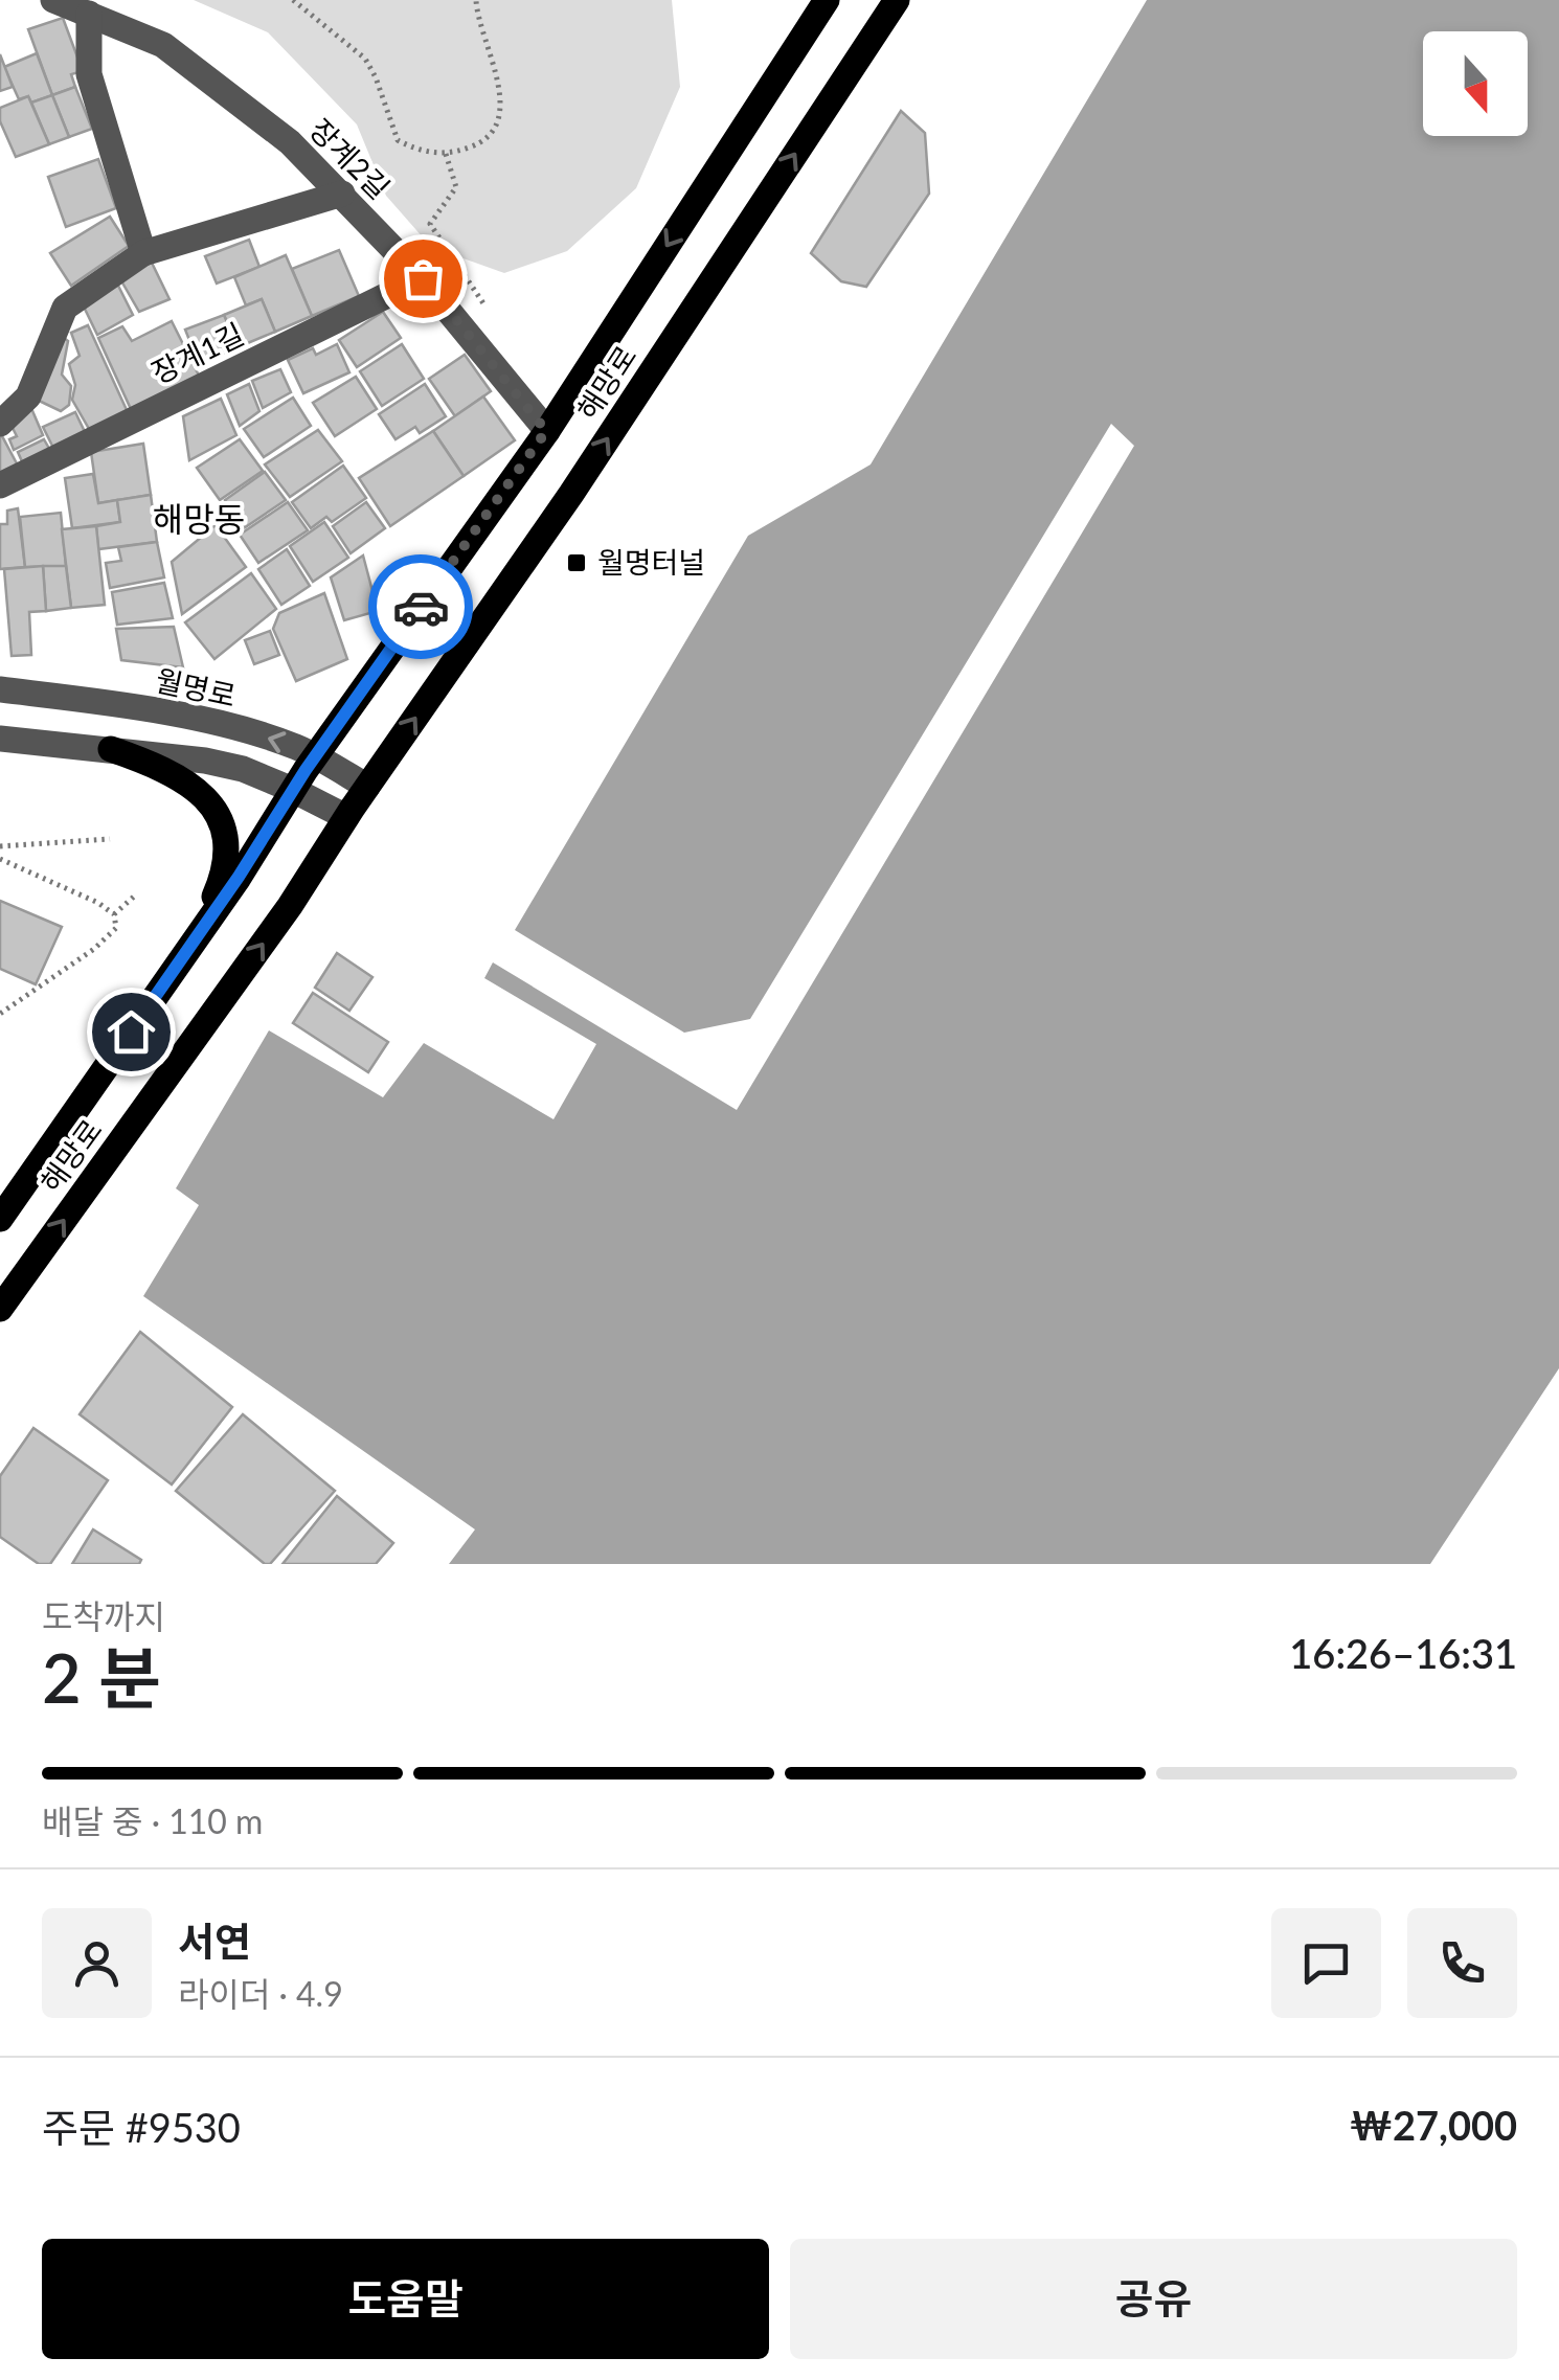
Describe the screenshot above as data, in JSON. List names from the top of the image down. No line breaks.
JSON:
{"streets":{"main road":["해망로"],"street":["장계2길","장계1길","월명로"]},"crossings":[["장계2길","장계1길"],["장계2길","해망로"],["해망로","월명로"]],"districts":["해망동"],"places":{"transit":["월명터널"]},"north":"bottom","page":{"heading":["2 분","도착까지","16:26–16:31"],"panel":["서연","라이더 · 4.9","주문 #9530","₩27,000"],"bar":"배달 중 · 110 m","buttons":["도움말","공유"]}}
